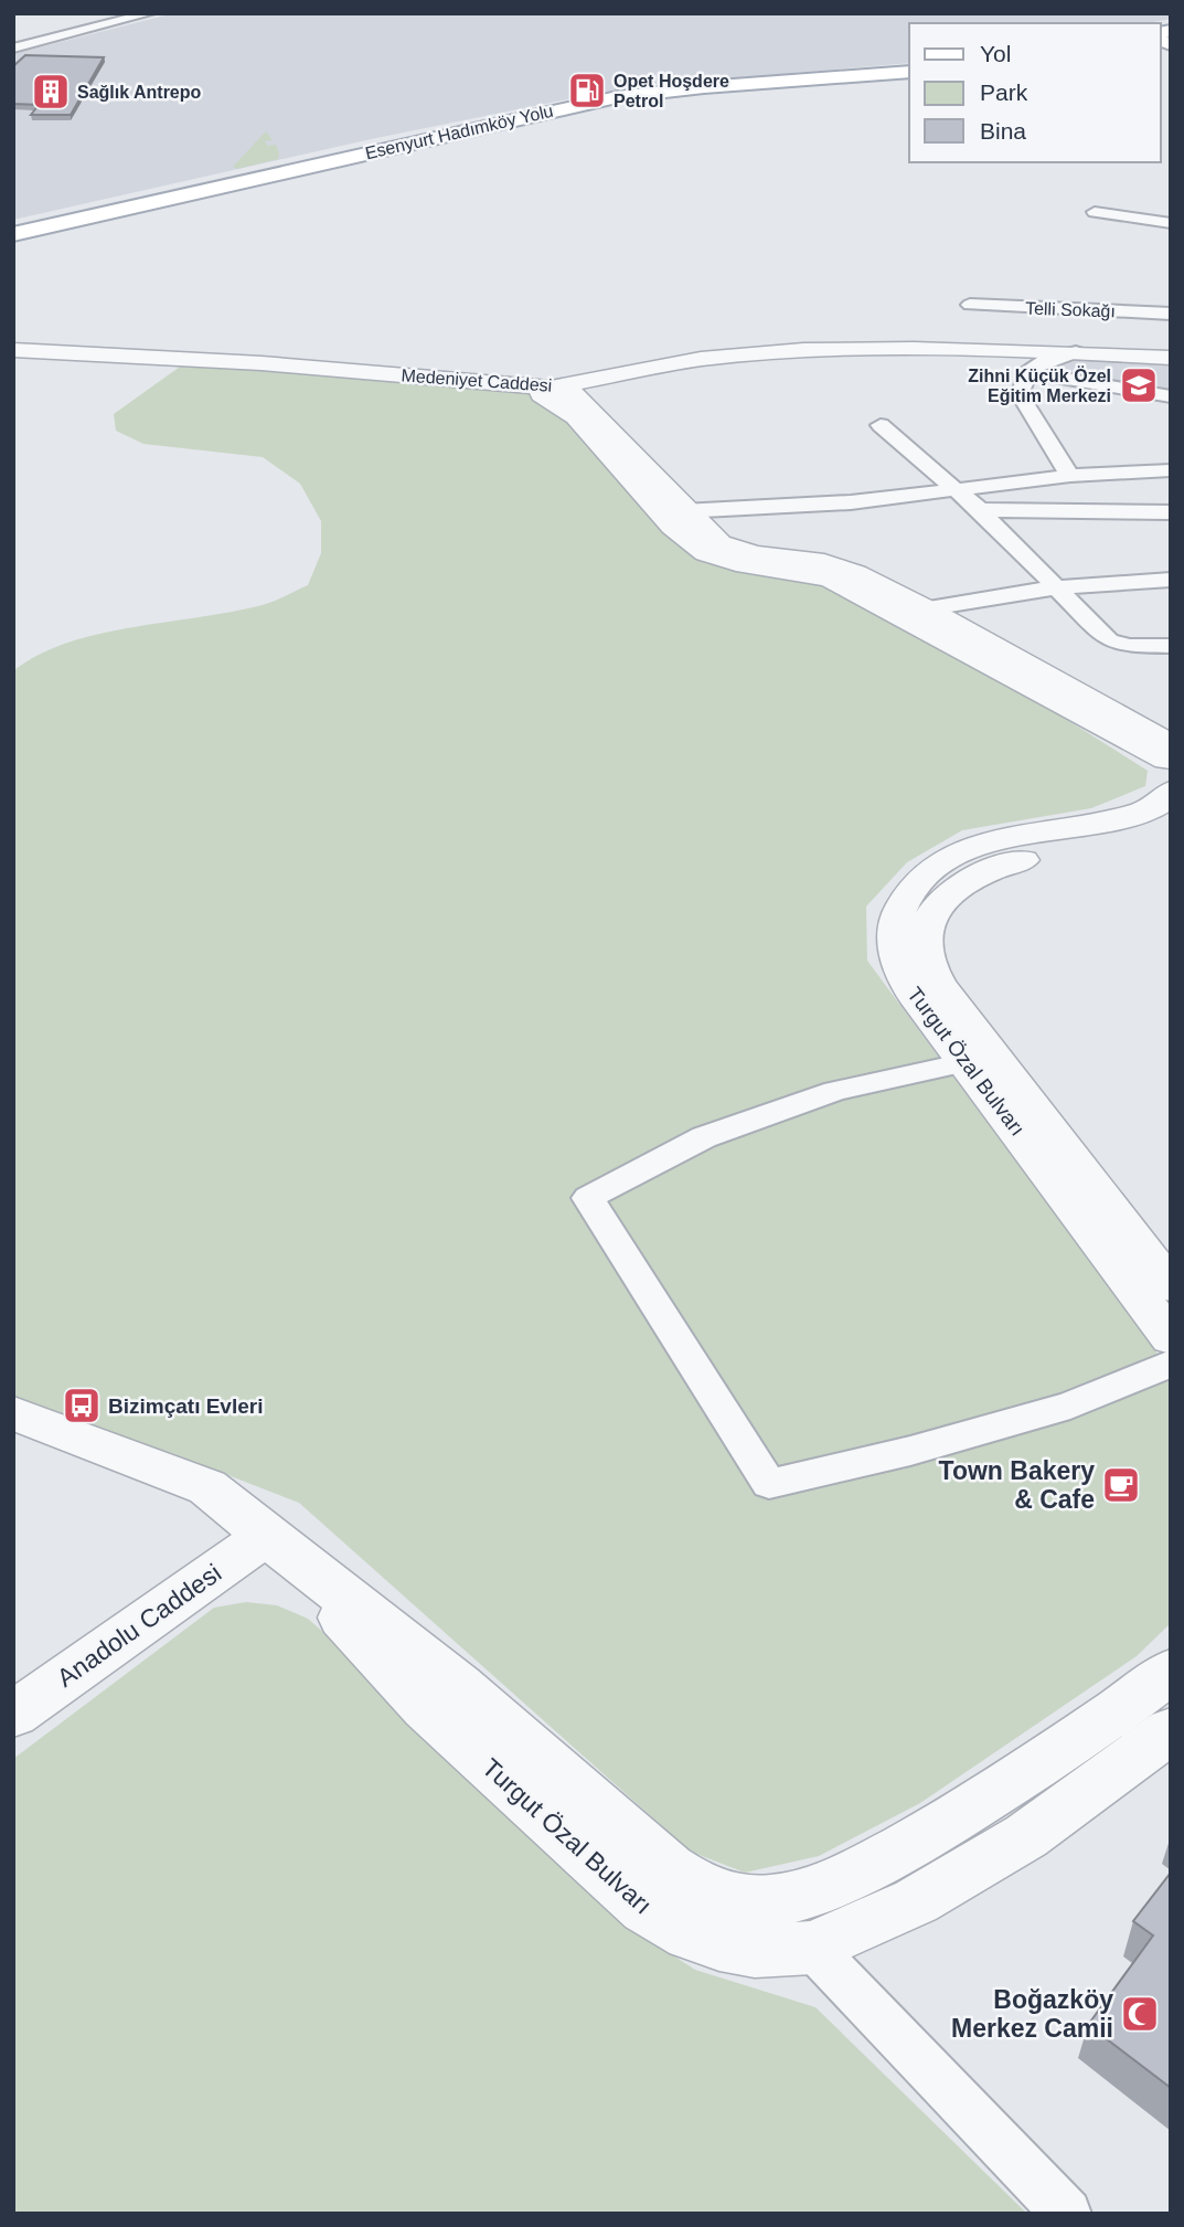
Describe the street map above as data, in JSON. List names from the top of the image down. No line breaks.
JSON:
{"streets":{"main road":["Esenyurt Hadımköy Yolu"],"street":["Telli Sokağı","Medeniyet Caddesi","Turgut Özal Bulvarı","Anadolu Caddesi"]},"crossings":[["Turgut Özal Bulvarı","Anadolu Caddesi"]],"places":{"fuel station":["Opet Hoşdere Petrol"],"building":["Sağlık Antrepo"],"school or university":["Zihni Küçük Özel Eğitim Merkezi"],"bus stop":["Bizimçatı Evleri"],"cafe":["Town Bakery & Cafe"],"mosque":["Boğazköy Merkez Camii"]},"legend":["Yol","Park","Bina"]}
